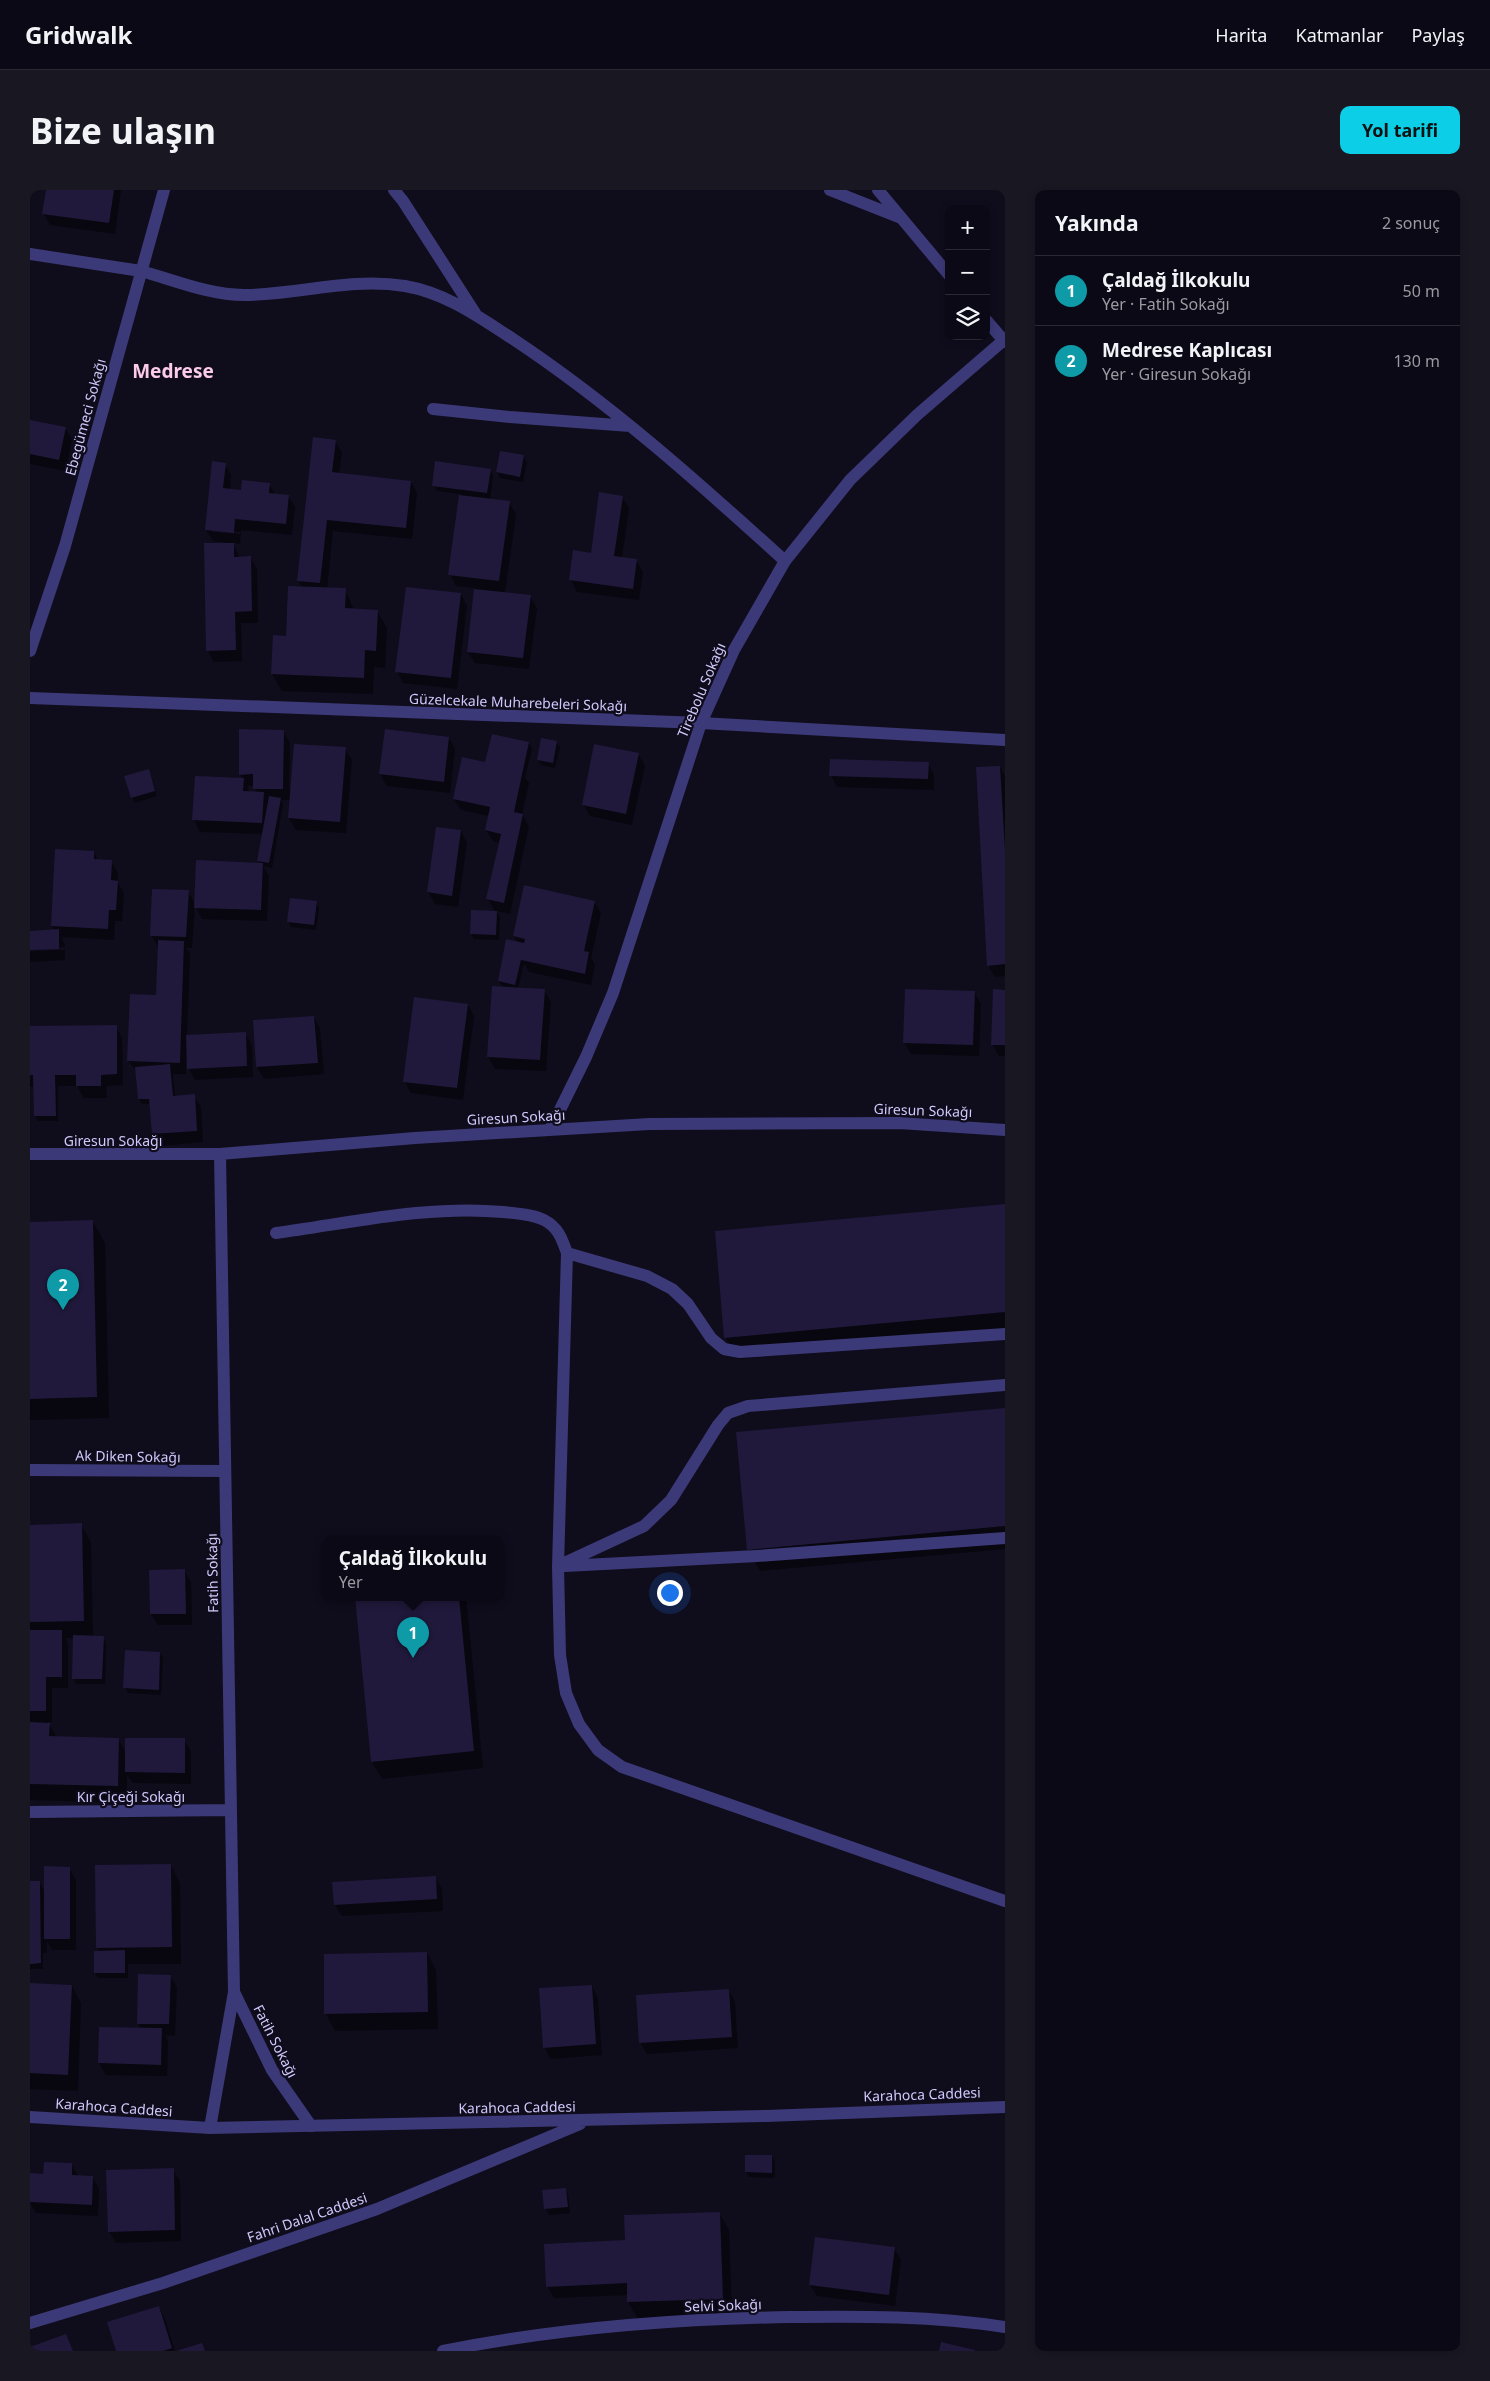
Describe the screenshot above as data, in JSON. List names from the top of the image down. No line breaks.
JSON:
{"streets":{"street":["Ebegümeci Sokağı","Tirebolu Sokağı","Güzelcekale Muharebeleri Sokağı","Giresun Sokağı","Ak Diken Sokağı","Fatih Sokağı","Kır Çiçeği Sokağı","Karahoca Caddesi","Fahri Dalal Caddesi","Selvi Sokağı"]},"crossings":[["Tirebolu Sokağı","Güzelcekale Muharebeleri Sokağı"],["Tirebolu Sokağı","Giresun Sokağı"],["Giresun Sokağı","Fatih Sokağı"],["Ak Diken Sokağı","Fatih Sokağı"],["Fatih Sokağı","Kır Çiçeği Sokağı"],["Fatih Sokağı","Karahoca Caddesi"],["Karahoca Caddesi","Fahri Dalal Caddesi"]],"districts":["Medrese"],"page":{"header":"Gridwalk","nav":["Harita","Katmanlar","Paylaş"],"buttons":"Yol tarifi","title":"Bize ulaşın","heading":["Yakında","2 sonuç"],"map_buttons":["+","−"],"list":[{"mark":"1","name":"Çaldağ İlkokulu","note":"Yer · Fatih Sokağı","value":"50 m"},{"mark":"2","name":"Medrese Kaplıcası","note":"Yer · Giresun Sokağı","value":"130 m"}],"pins":["2","1"],"popup":["Çaldağ İlkokulu","Yer"]}}
